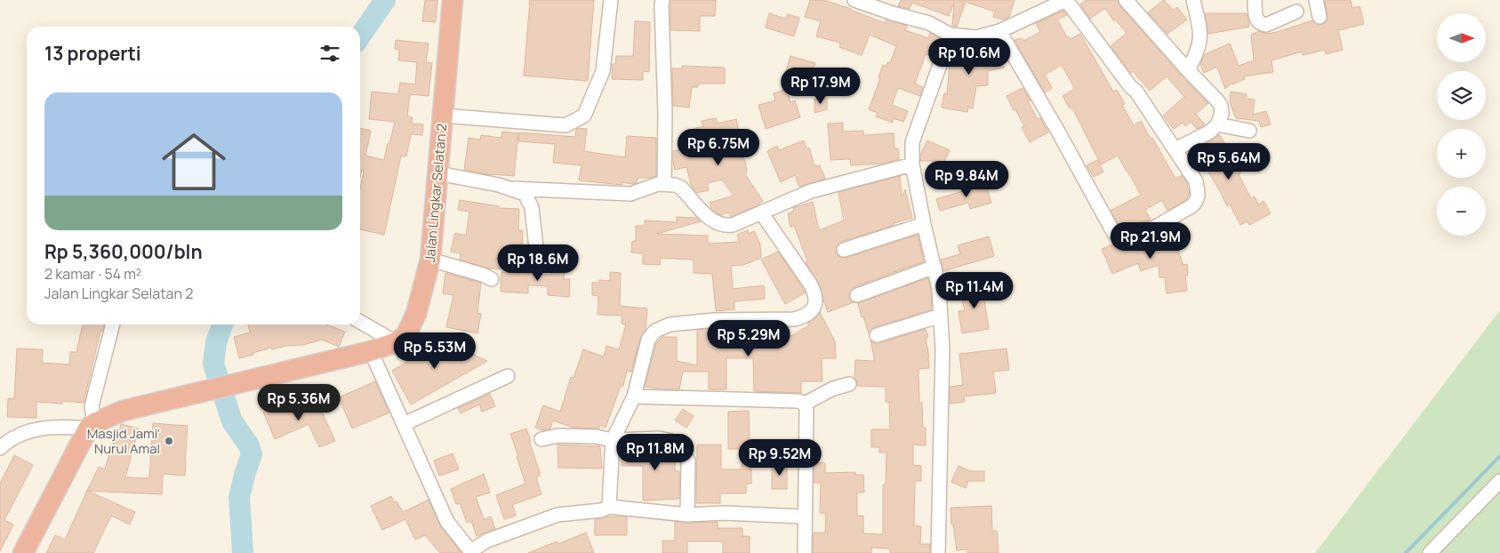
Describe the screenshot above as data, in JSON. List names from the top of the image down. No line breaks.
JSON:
{"streets":{"highway":["Jalan Lingkar Selatan 2"]},"places":["Masjid Jami' Nurul Amal"],"north":"right","page":{"map_buttons":["+","−"],"heading":"13 properti","price":["Rp 10.6M","Rp 17.9M","Rp 6.75M","Rp 5.64M","Rp 9.84M","Rp 21.9M","Rp 18.6M","Rp 11.4M","Rp 5.29M","Rp 5.53M","Rp 5.36M","Rp 11.8M","Rp 9.52M"],"list":[{"name":"Rp 5,360,000/bln","note":"2 kamar · 54 m² · Jalan Lingkar Selatan 2"}]}}
